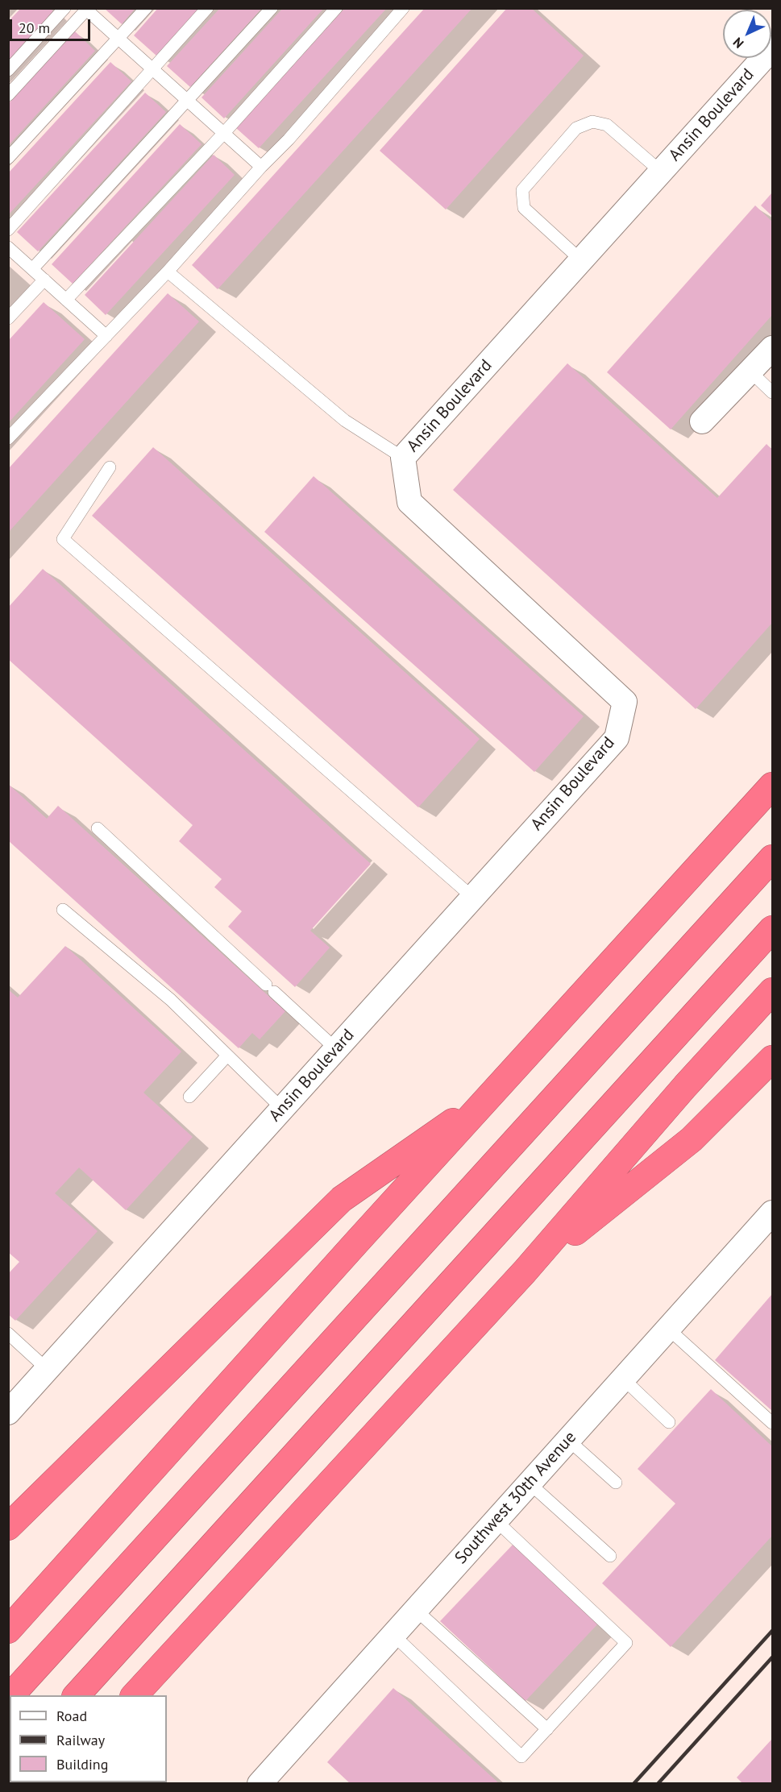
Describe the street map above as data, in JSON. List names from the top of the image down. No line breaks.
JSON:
{"streets":{"street":["Ansin Boulevard","Southwest 30th Avenue"]},"legend":["Road","Railway","Building"],"scale_bar":"20 m","north":"bottom left"}
